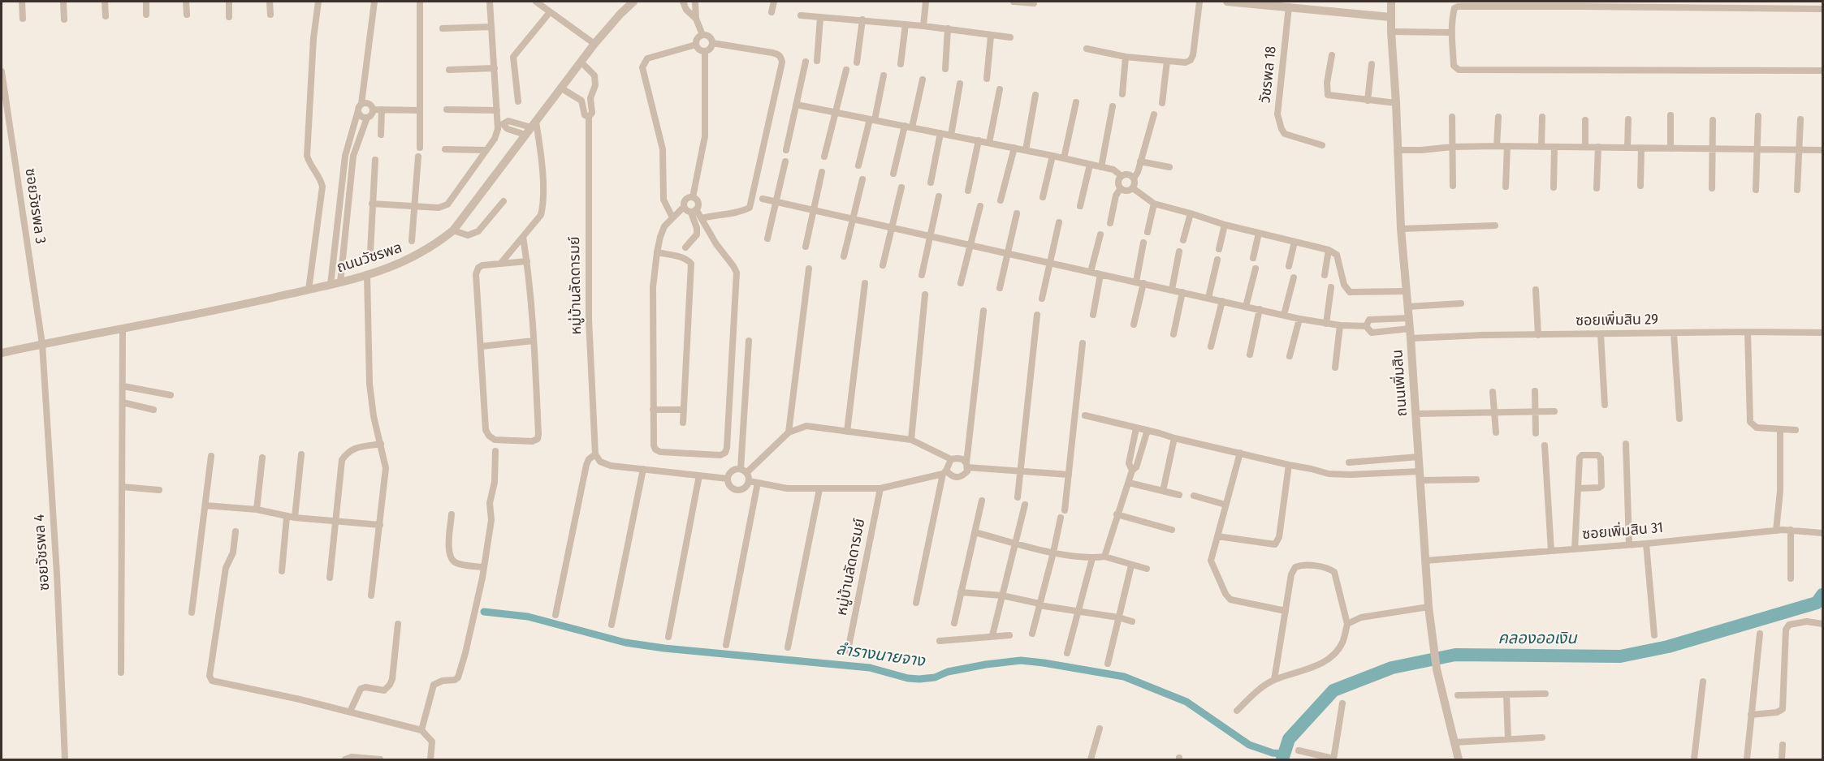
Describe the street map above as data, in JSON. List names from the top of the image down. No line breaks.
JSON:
{"streets":{"street":["วัชรพล 18","ซอยวัชรพล 3","ถนนวัชรพล","หมู่บ้านลัดดารมย์","ซอยเพิ่มสิน 29","ถนนเพิ่มสิน","ซอยเพิ่มสิน 31","ซอยวัชรพล 4"]},"crossings":[["ซอยวัชรพล 3","ถนนวัชรพล"],["ซอยวัชรพล 3","ซอยวัชรพล 4"],["ถนนวัชรพล","หมู่บ้านลัดดารมย์"],["ถนนวัชรพล","ซอยวัชรพล 4"],["ซอยเพิ่มสิน 29","ถนนเพิ่มสิน"],["ถนนเพิ่มสิน","ซอยเพิ่มสิน 31"]],"water":["คลองออเงิน","ลำรางนายจาง"]}
